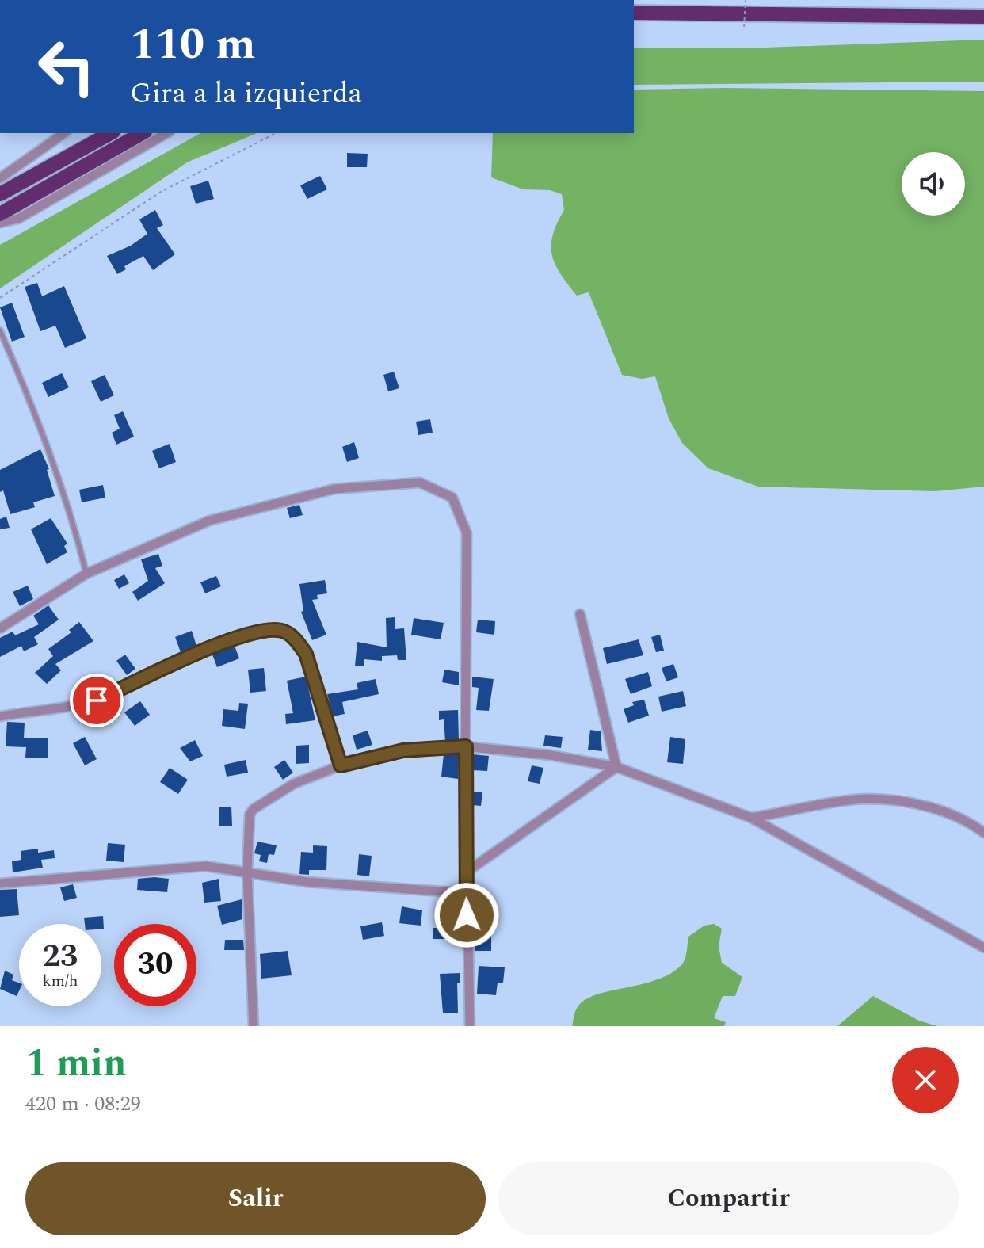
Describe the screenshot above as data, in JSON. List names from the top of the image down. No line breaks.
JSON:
{"page":{"turn":["110 m","Gira a la izquierda"],"speed":"23 km/h","limit":"30","heading":["1 min","420 m · 08:29"],"buttons":["Salir","Compartir"]}}
